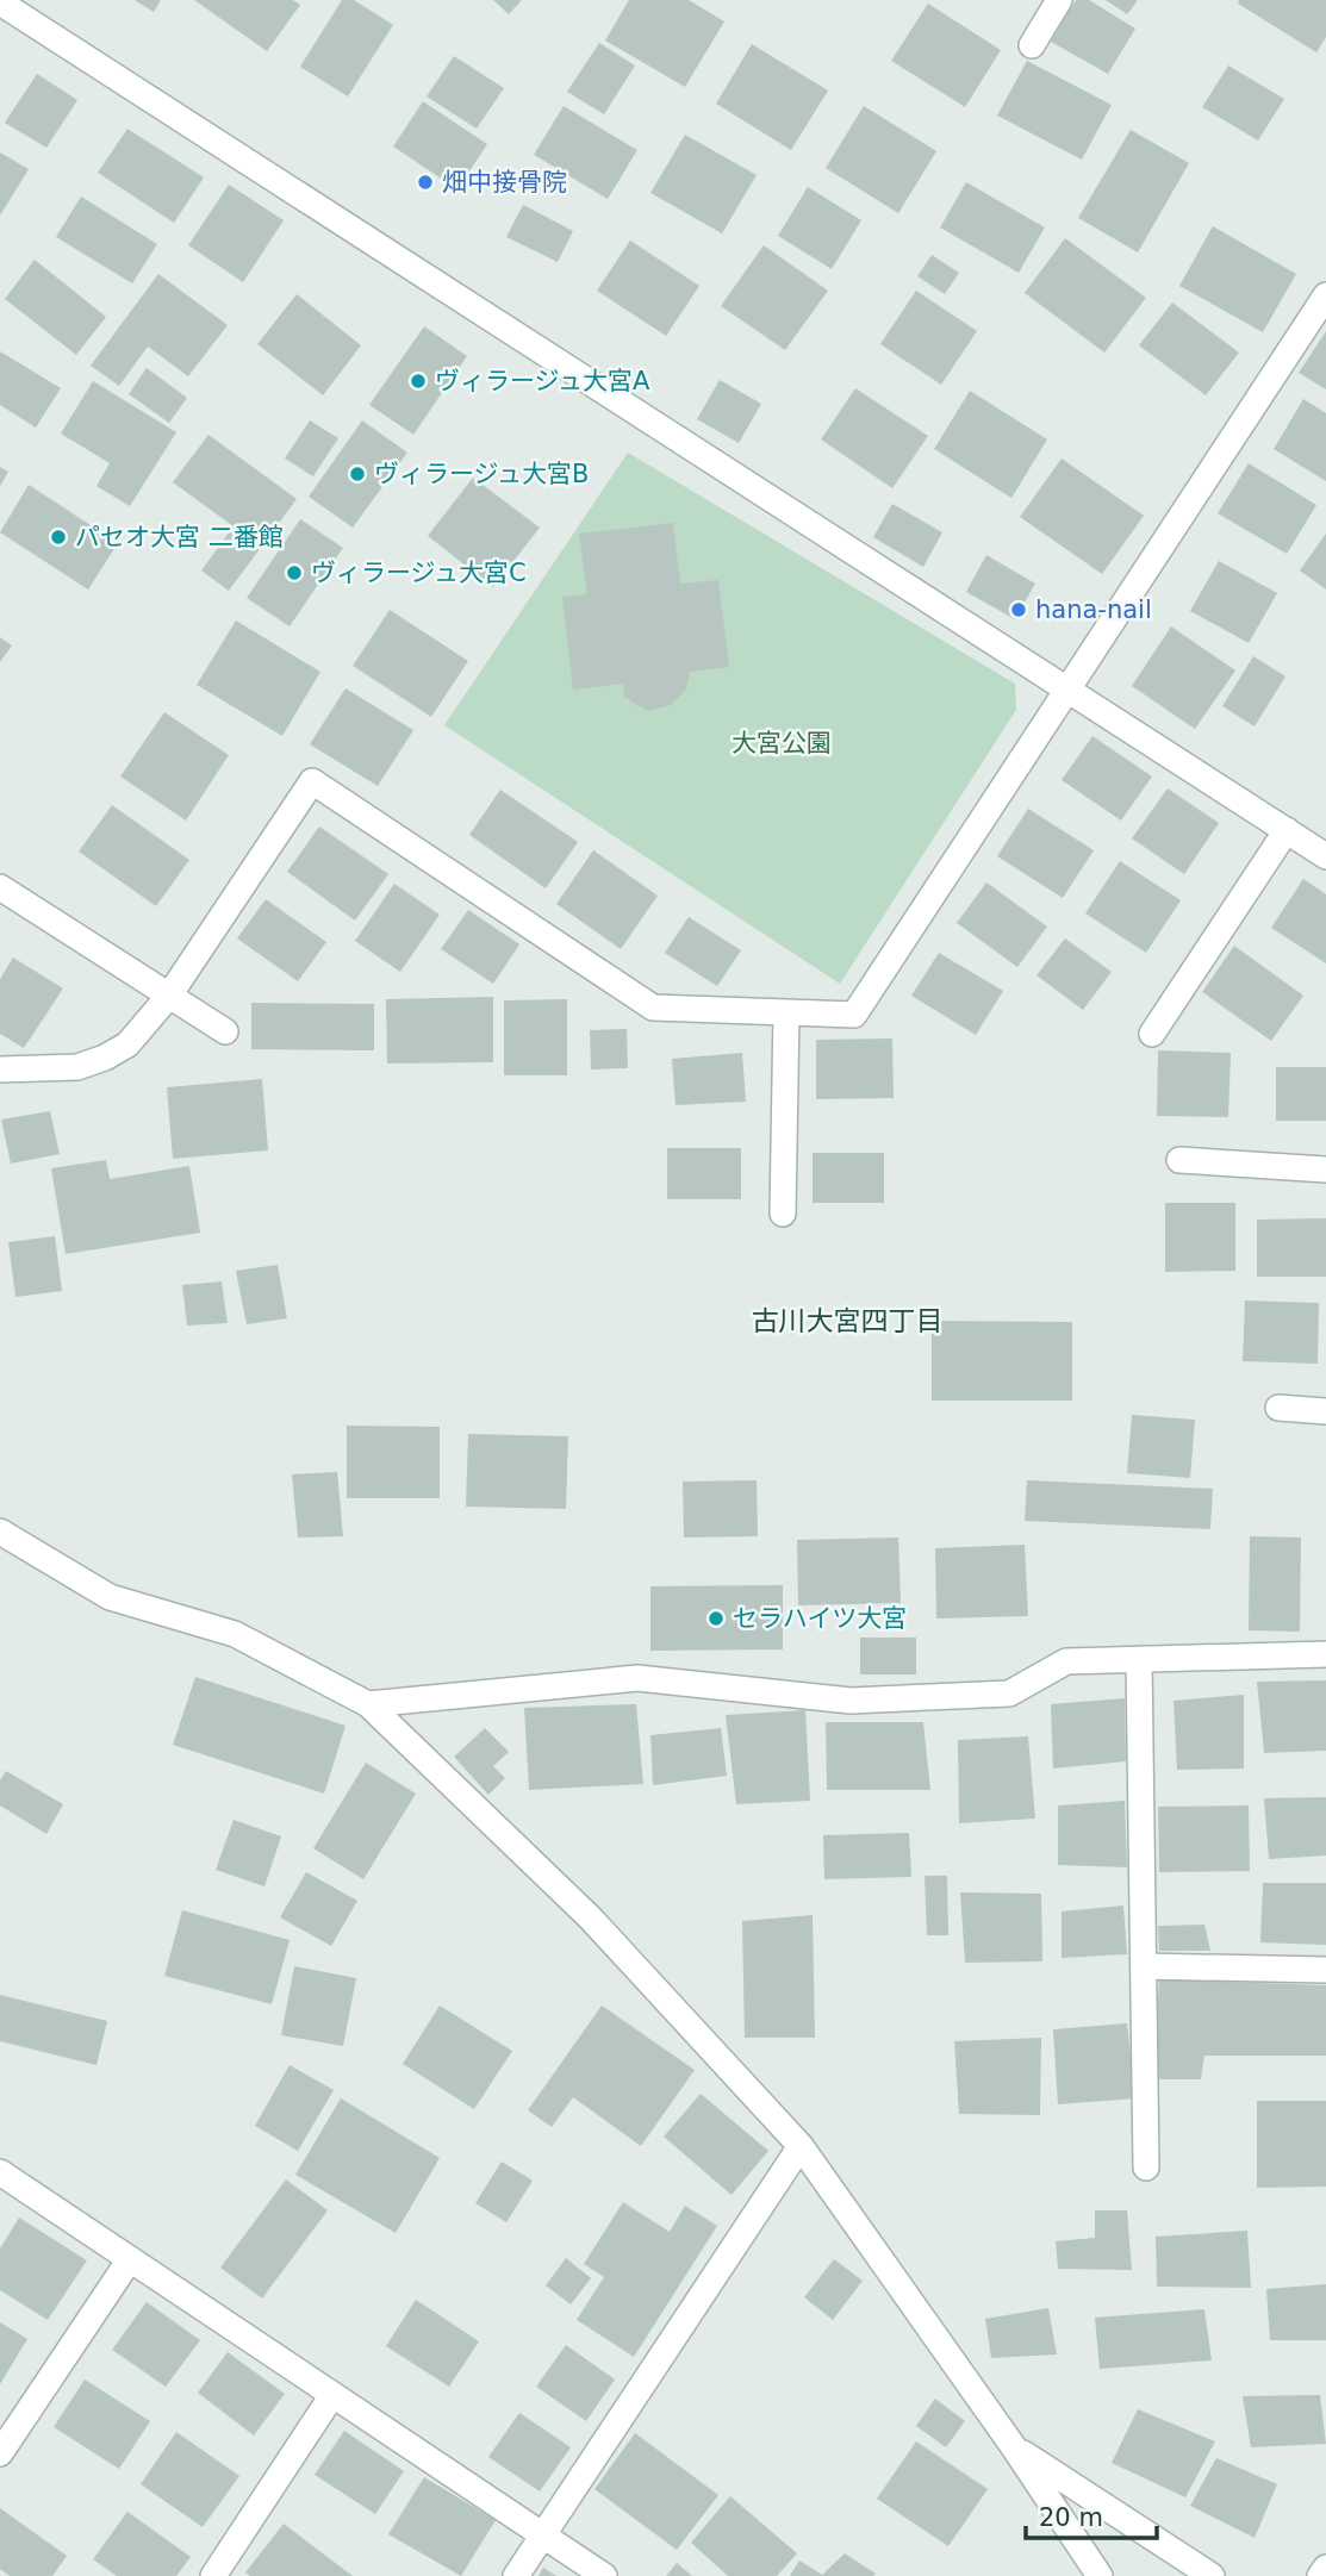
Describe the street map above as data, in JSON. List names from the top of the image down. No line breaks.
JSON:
{"districts":["古川大宮四丁目"],"parks":["大宮公園"],"places":["畑中接骨院","ヴィラージュ大宮A","ヴィラージュ大宮B","パセオ大宮 二番館","ヴィラージュ大宮C","hana-nail","セラハイツ大宮"],"scale_bar":"20 m"}
